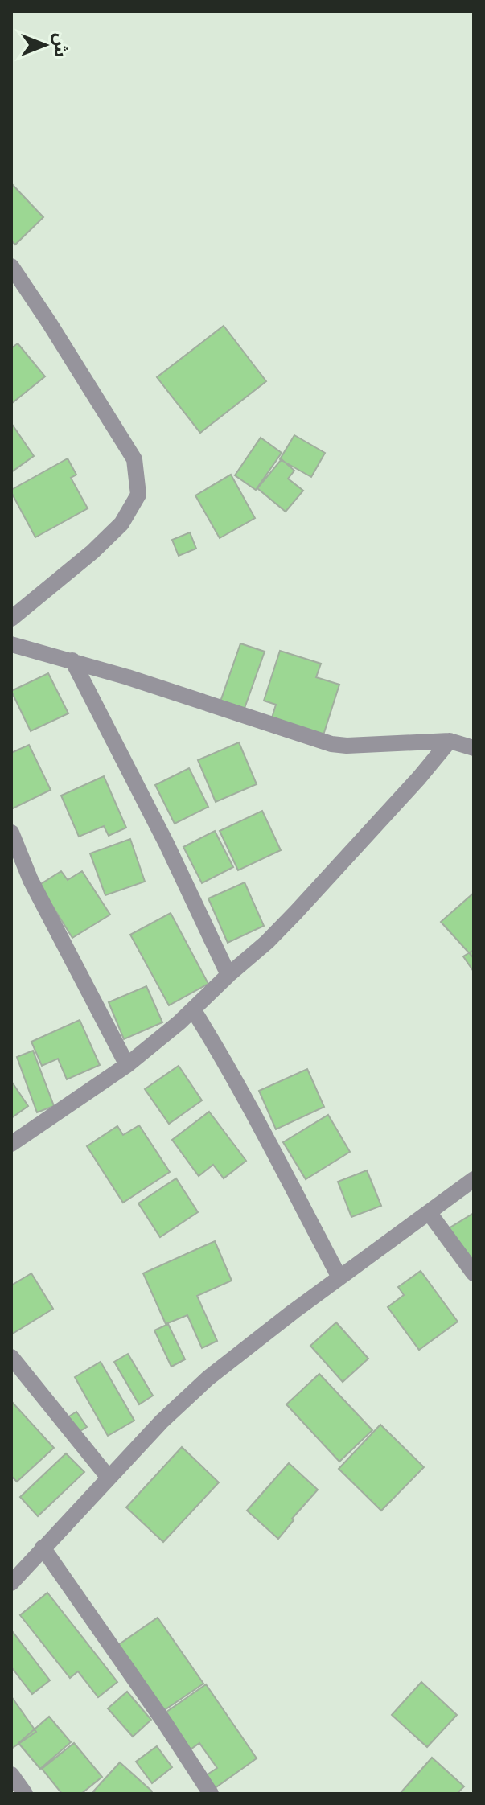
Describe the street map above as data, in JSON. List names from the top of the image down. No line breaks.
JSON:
{"north":"right"}
